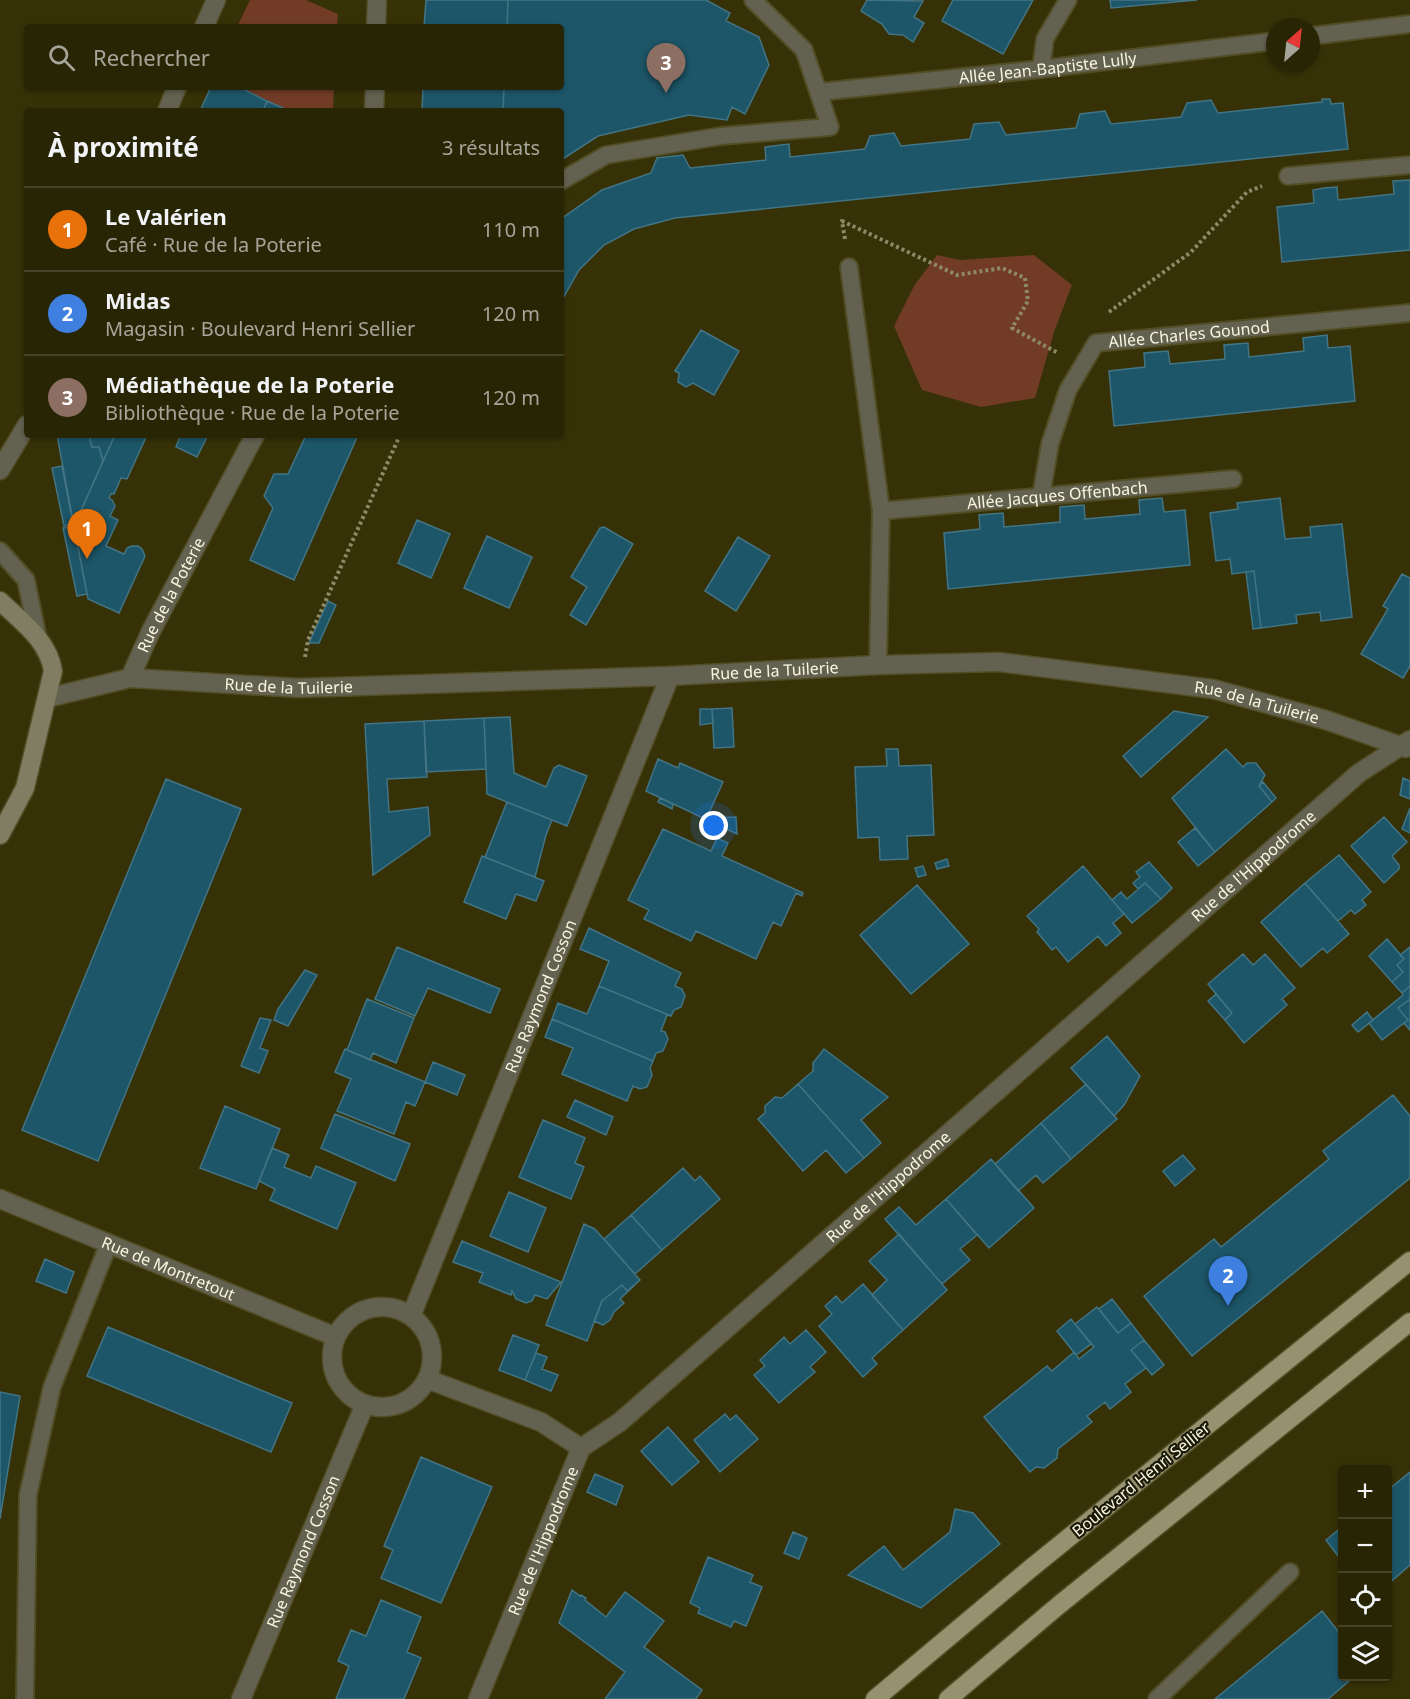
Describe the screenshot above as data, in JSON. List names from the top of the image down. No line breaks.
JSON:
{"streets":{"main road":["Boulevard Henri Sellier"],"street":["Rue de la Poterie","Rue de la Tuilerie","Rue de l'Hippodrome","Rue Raymond Cosson","Rue de Montretout"],"lane":["Allée Jean-Baptiste Lully","Allée Charles Gounod","Allée Jacques Offenbach"]},"crossings":[["Allée Charles Gounod","Allée Jacques Offenbach"],["Rue de la Poterie","Rue de la Tuilerie"],["Rue de la Tuilerie","Rue de l'Hippodrome"],["Rue de la Tuilerie","Rue Raymond Cosson"],["Rue Raymond Cosson","Rue de Montretout"]],"north":"top right","page":{"search":"Rechercher","pins":["3","1","2"],"heading":["À proximité","3 résultats"],"list":[{"mark":"1","name":"Le Valérien","note":"Café · Rue de la Poterie","value":"110 m"},{"mark":"2","name":"Midas","note":"Magasin · Boulevard Henri Sellier","value":"120 m"},{"mark":"3","name":"Médiathèque de la Poterie","note":"Bibliothèque · Rue de la Poterie","value":"120 m"}],"map_buttons":["+","−"]}}
